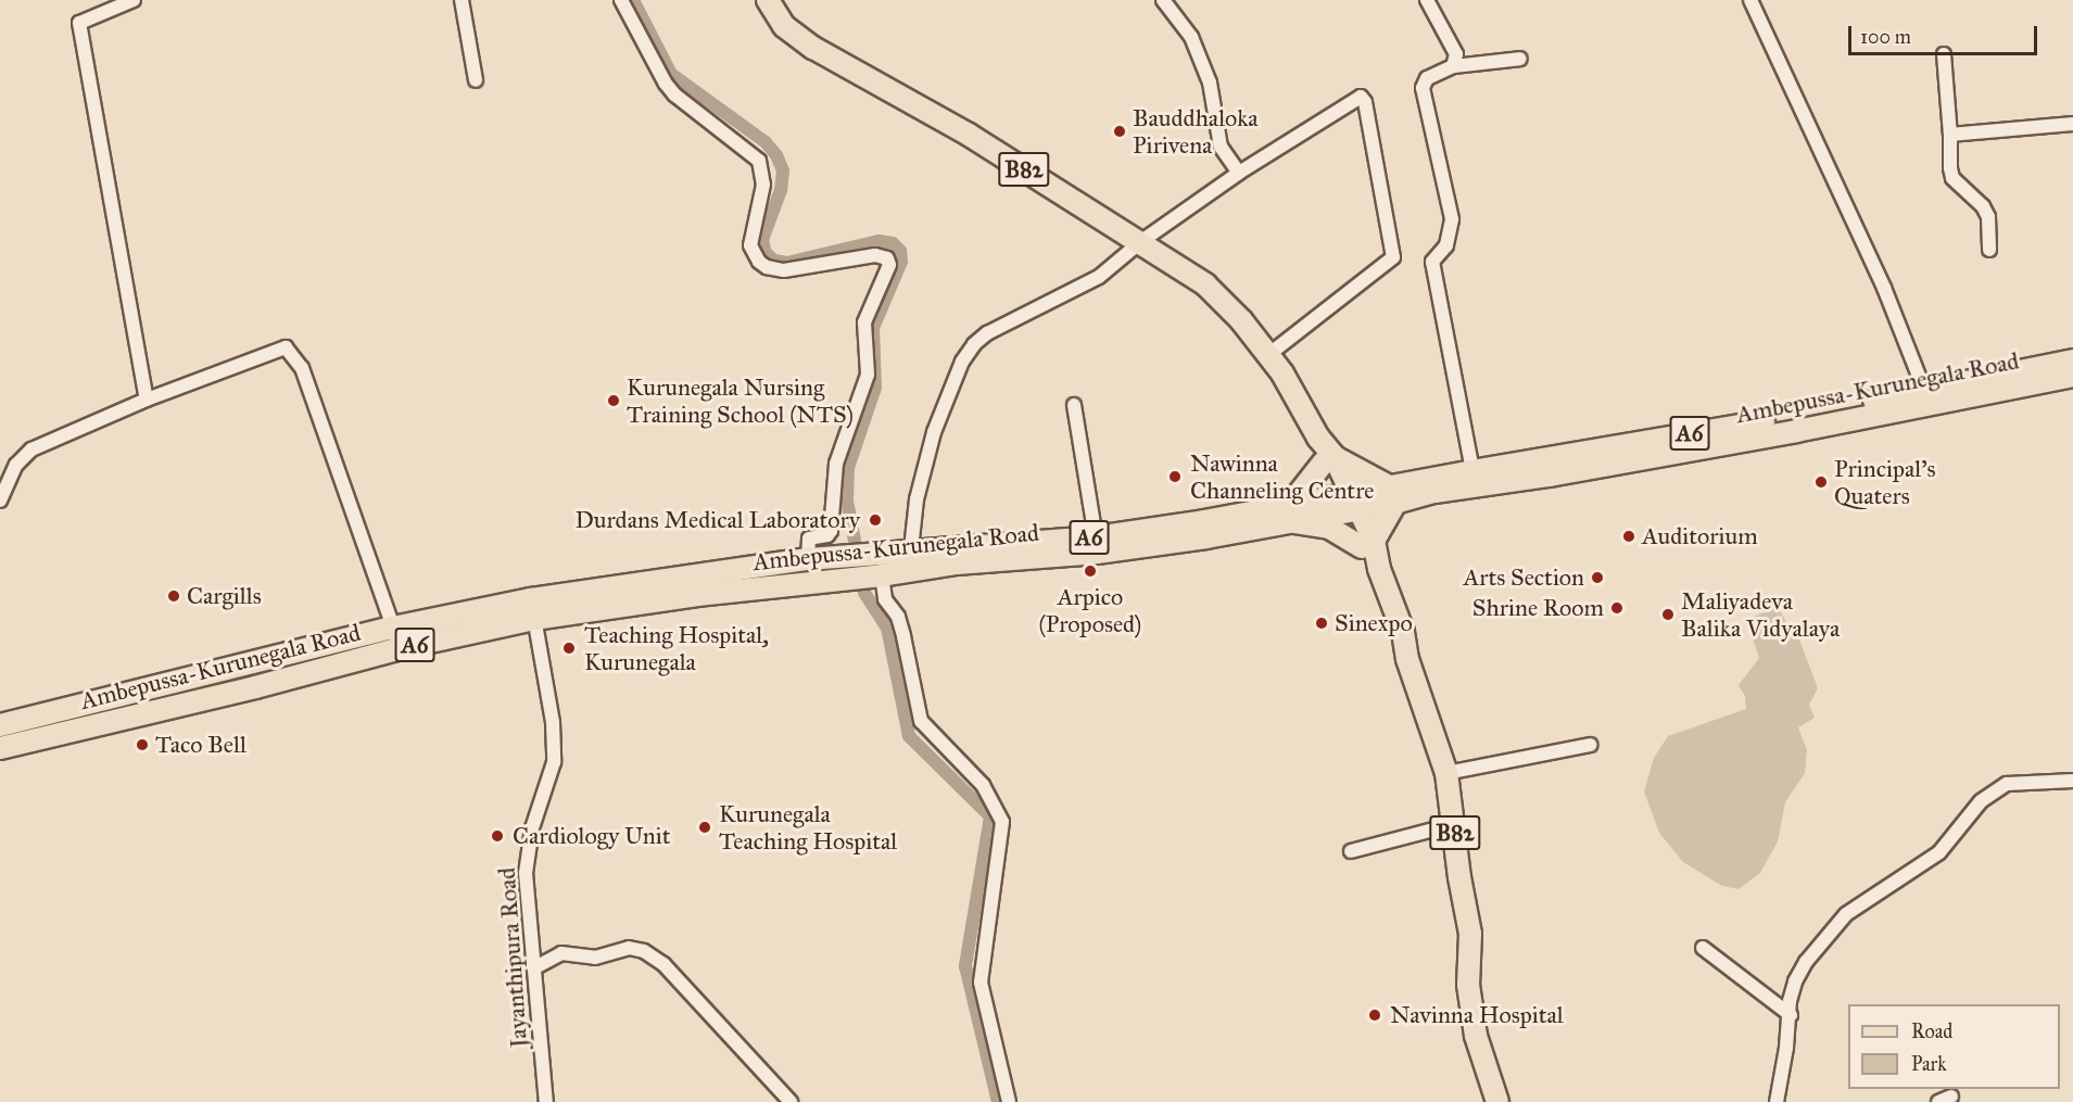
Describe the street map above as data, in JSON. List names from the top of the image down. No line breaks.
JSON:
{"streets":{"main road":["B82","Ambepussa-Kurunegala Road","A6"],"street":["Jayanthipura Road"]},"crossings":[["B82","Ambepussa-Kurunegala Road"],["Ambepussa-Kurunegala Road","Jayanthipura Road"]],"places":["Bauddhaloka Pirivena","Kurunegala Nursing Training School (NTS)","Nawinna Channeling Centre","Principal's Quaters","Durdans Medical Laboratory","Auditorium","Arpico (Proposed)","Arts Section","Cargills","Shrine Room","Maliyadeva Balika Vidyalaya","Sinexpo","Teaching Hospital, Kurunegala","Taco Bell","Kurunegala Teaching Hospital","Cardiology Unit","Navinna Hospital"],"legend":["Road","Park"],"scale_bar":"100 m"}
